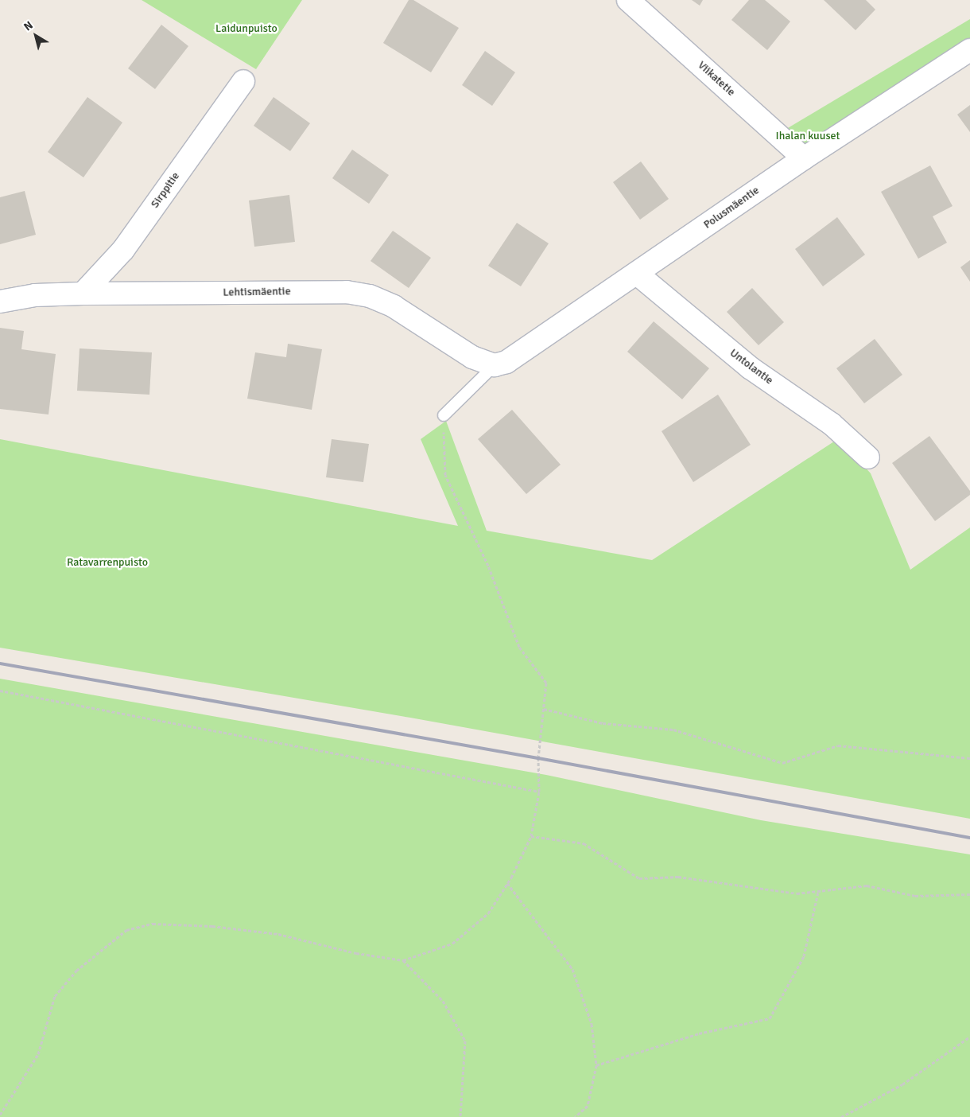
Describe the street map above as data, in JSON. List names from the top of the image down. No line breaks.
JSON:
{"streets":{"street":["Viikatetie","Sirppitie","Polusmäentie","Lehtismäentie","Untolantie"]},"crossings":[["Viikatetie","Polusmäentie"],["Sirppitie","Lehtismäentie"],["Polusmäentie","Lehtismäentie"],["Polusmäentie","Untolantie"]],"parks":["Laidunpuisto","Ihalan kuuset","Ratavarrenpuisto"],"north":"top left"}
